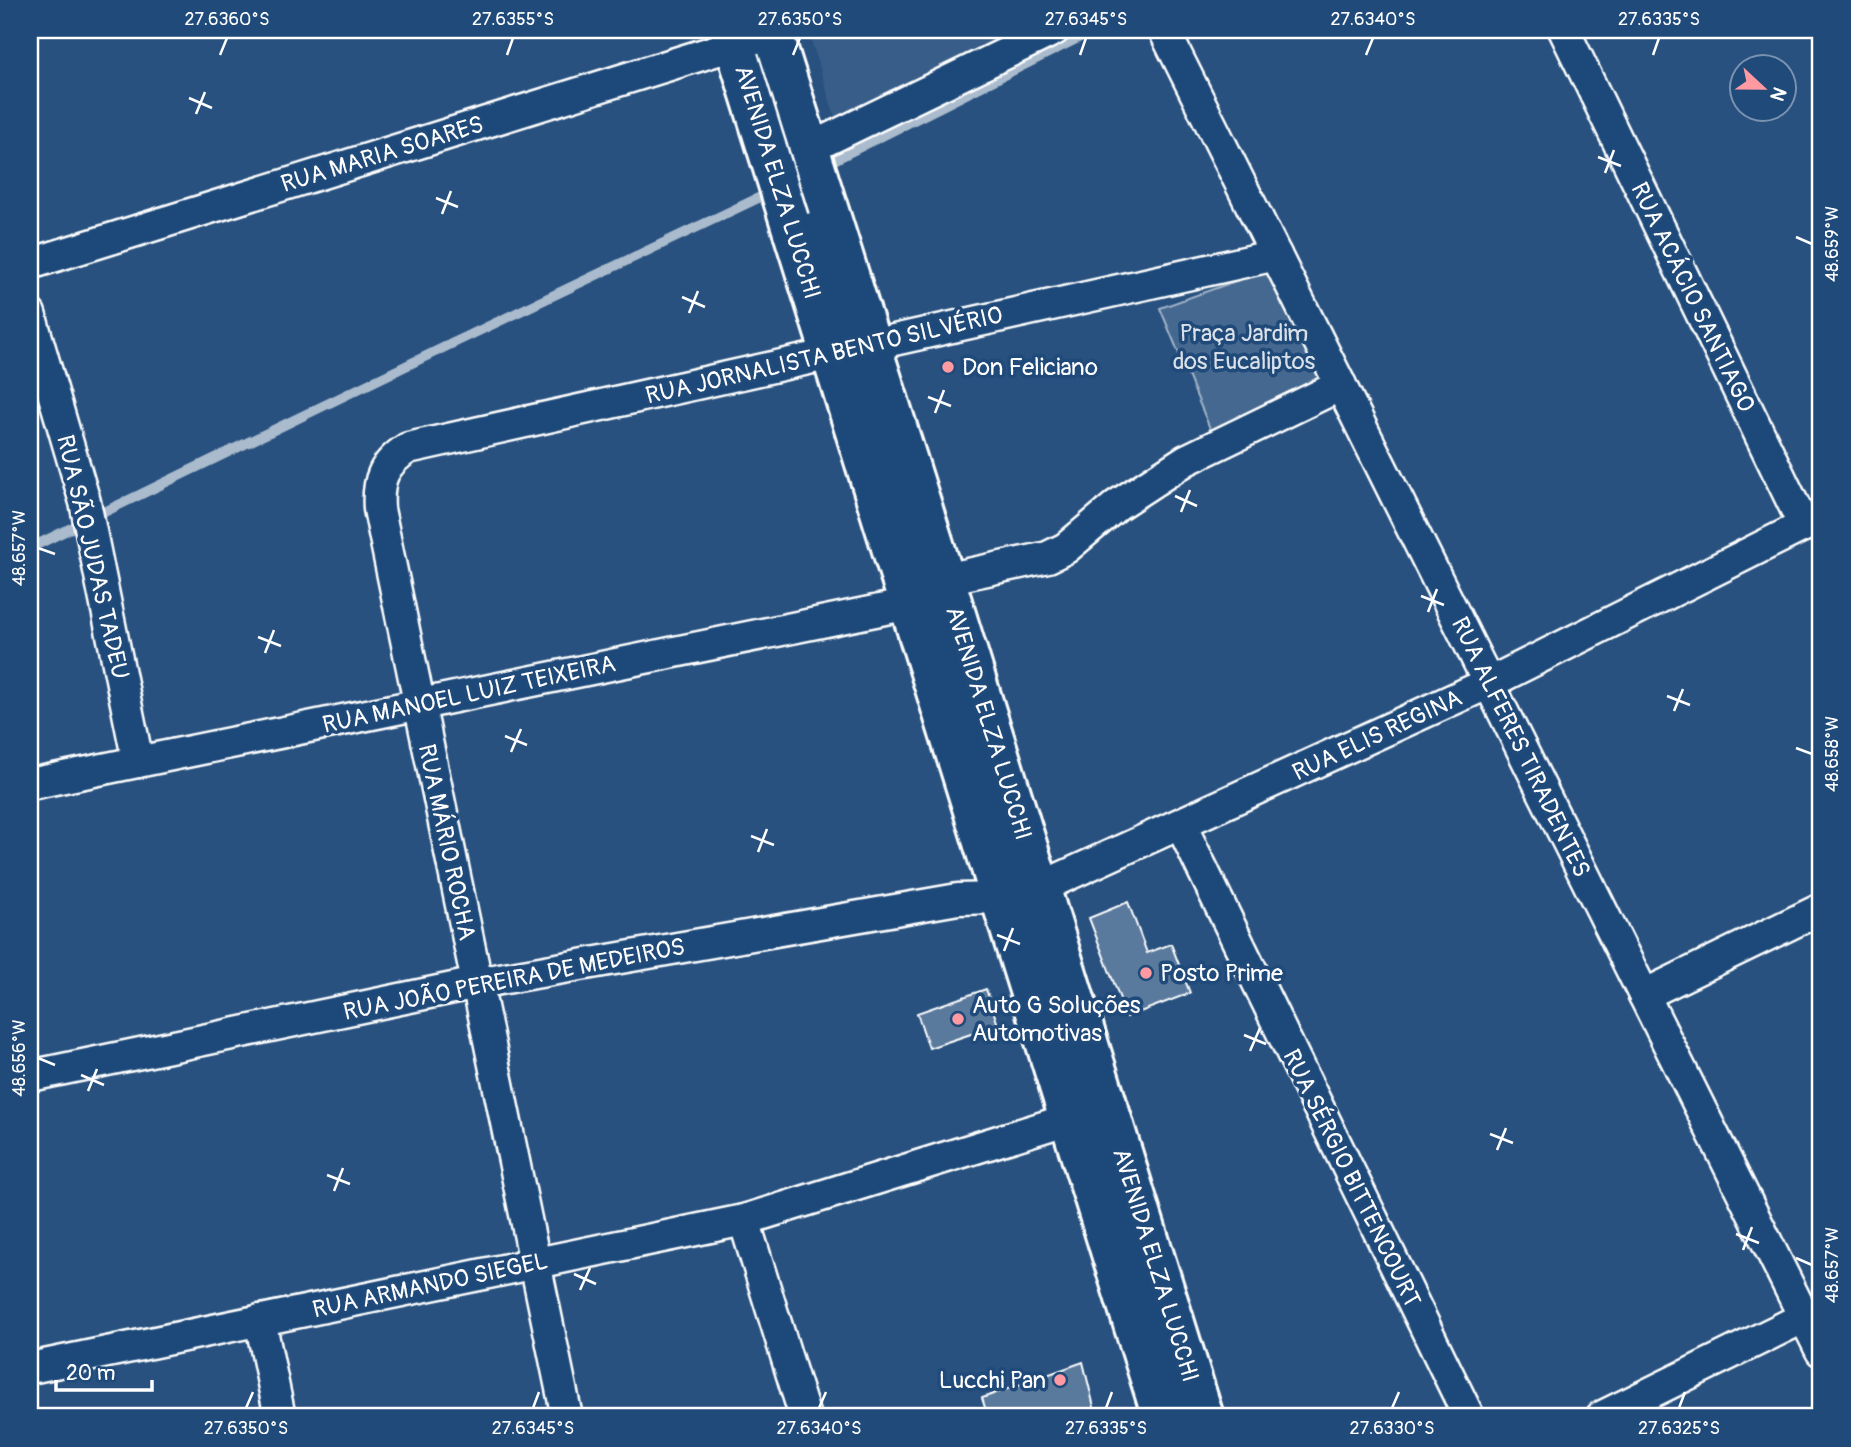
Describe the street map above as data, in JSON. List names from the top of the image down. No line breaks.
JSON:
{"streets":{"main road":["AVENIDA ELZA LUCCHI"],"street":["RUA MARIA SOARES","RUA ACÁCIO SANTIAGO","RUA JORNALISTA BENTO SILVÉRIO","RUA SÃO JUDAS TADEU","RUA MANOEL LUIZ TEIXEIRA","RUA ELIS REGINA","RUA ALFERES TIRADENTES","RUA MÁRIO ROCHA","RUA JOÃO PEREIRA DE MEDEIROS","RUA SÉRGIO BITTENCOURT","RUA ARMANDO SIEGEL"]},"crossings":[["RUA MARIA SOARES","AVENIDA ELZA LUCCHI"],["AVENIDA ELZA LUCCHI","RUA JORNALISTA BENTO SILVÉRIO"],["AVENIDA ELZA LUCCHI","RUA MANOEL LUIZ TEIXEIRA"],["AVENIDA ELZA LUCCHI","RUA ELIS REGINA"],["AVENIDA ELZA LUCCHI","RUA JOÃO PEREIRA DE MEDEIROS"],["AVENIDA ELZA LUCCHI","RUA ARMANDO SIEGEL"],["RUA ACÁCIO SANTIAGO","RUA ELIS REGINA"],["RUA JORNALISTA BENTO SILVÉRIO","RUA ALFERES TIRADENTES"],["RUA JORNALISTA BENTO SILVÉRIO","RUA MÁRIO ROCHA"],["RUA SÃO JUDAS TADEU","RUA MANOEL LUIZ TEIXEIRA"],["RUA MANOEL LUIZ TEIXEIRA","RUA MÁRIO ROCHA"],["RUA ELIS REGINA","RUA ALFERES TIRADENTES"],["RUA ELIS REGINA","RUA JOÃO PEREIRA DE MEDEIROS"],["RUA ELIS REGINA","RUA SÉRGIO BITTENCOURT"],["RUA MÁRIO ROCHA","RUA JOÃO PEREIRA DE MEDEIROS"],["RUA MÁRIO ROCHA","RUA ARMANDO SIEGEL"]],"parks":["Praça Jardim dos Eucaliptos"],"places":["Don Feliciano","Posto Prime","Auto G Soluções Automotivas","Lucchi Pan"],"scale_bar":"20 m","north":"right","coordinates":["27.6360°S","27.6355°S","27.6350°S","27.6345°S","27.6340°S","27.6335°S","48.659°W","48.657°W","48.658°W","48.656°W","27.6330°S","27.6325°S"]}
